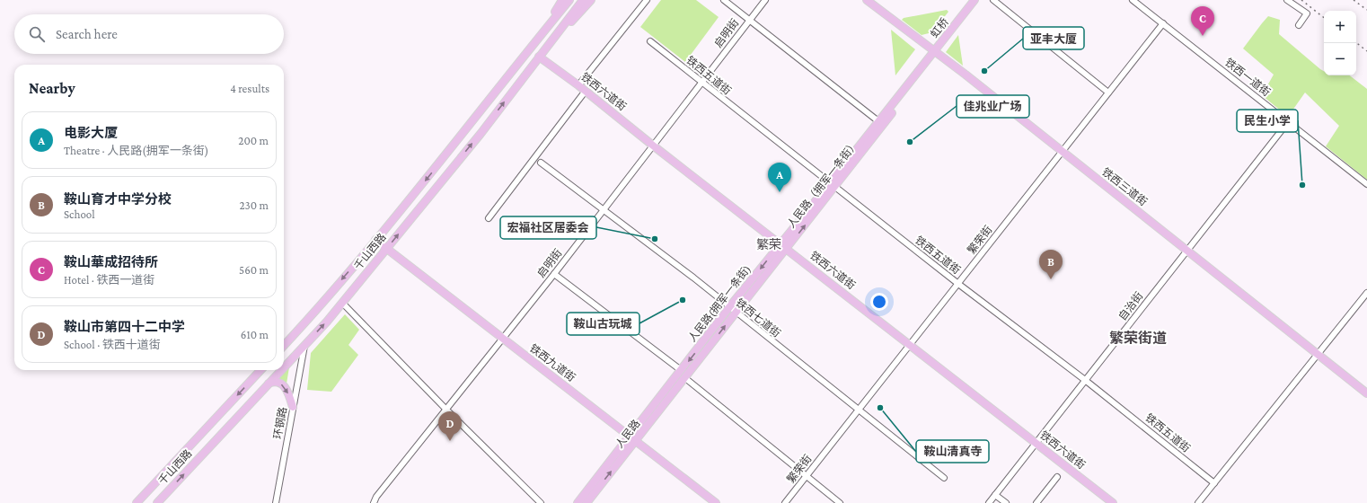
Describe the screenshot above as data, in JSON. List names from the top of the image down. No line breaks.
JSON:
{"streets":{"main road":["虹桥","铁西六道街","人民路（拥军一条街）","铁西三道街","千山西路","人民路(拥军一条街)","铁西九道街","人民路"],"street":["启明街","铁西五道街","铁西一道街","繁荣街","自治街","铁西七道街","环钢路"]},"crossings":[["虹桥","人民路（拥军一条街）"],["虹桥","铁西三道街"],["虹桥","人民路(拥军一条街)"],["启明街","铁西五道街"],["启明街","铁西六道街"],["启明街","铁西七道街"],["启明街","铁西九道街"],["铁西五道街","人民路（拥军一条街）"],["铁西五道街","繁荣街"],["铁西五道街","人民路(拥军一条街)"],["铁西五道街","自治街"],["铁西一道街","繁荣街"],["铁西一道街","自治街"],["铁西六道街","人民路（拥军一条街）"],["铁西六道街","繁荣街"],["铁西六道街","千山西路"],["铁西六道街","人民路(拥军一条街)"],["铁西六道街","自治街"],["人民路（拥军一条街）","铁西三道街"],["人民路（拥军一条街）","人民路(拥军一条街)"],["人民路（拥军一条街）","铁西七道街"],["人民路（拥军一条街）","人民路"],["铁西三道街","繁荣街"],["铁西三道街","人民路(拥军一条街)"],["铁西三道街","自治街"],["繁荣街","铁西七道街"],["千山西路","铁西九道街"],["千山西路","环钢路"],["人民路(拥军一条街)","铁西七道街"],["人民路(拥军一条街)","铁西九道街"],["人民路(拥军一条街)","人民路"],["铁西九道街","人民路"]],"one_way":["人民路（拥军一条街）","人民路"],"districts":["繁荣","繁荣街道"],"places":["亚丰大厦","佳兆业广场","民生小学","宏福社区居委会","鞍山古玩城","鞍山清真寺"],"page":{"pins":["C","A","B","D"],"map_buttons":["+","−"],"search":"Search here","heading":["Nearby","4 results"],"list":[{"mark":"A","name":"电影大厦","note":"Theatre · 人民路(拥军一条街)","value":"200 m"},{"mark":"B","name":"鞍山育才中学分校","note":"School","value":"230 m"},{"mark":"C","name":"鞍山華成招待所","note":"Hotel · 铁西一道街","value":"560 m"},{"mark":"D","name":"鞍山市第四十二中学","note":"School · 铁西十道街","value":"610 m"}]}}
